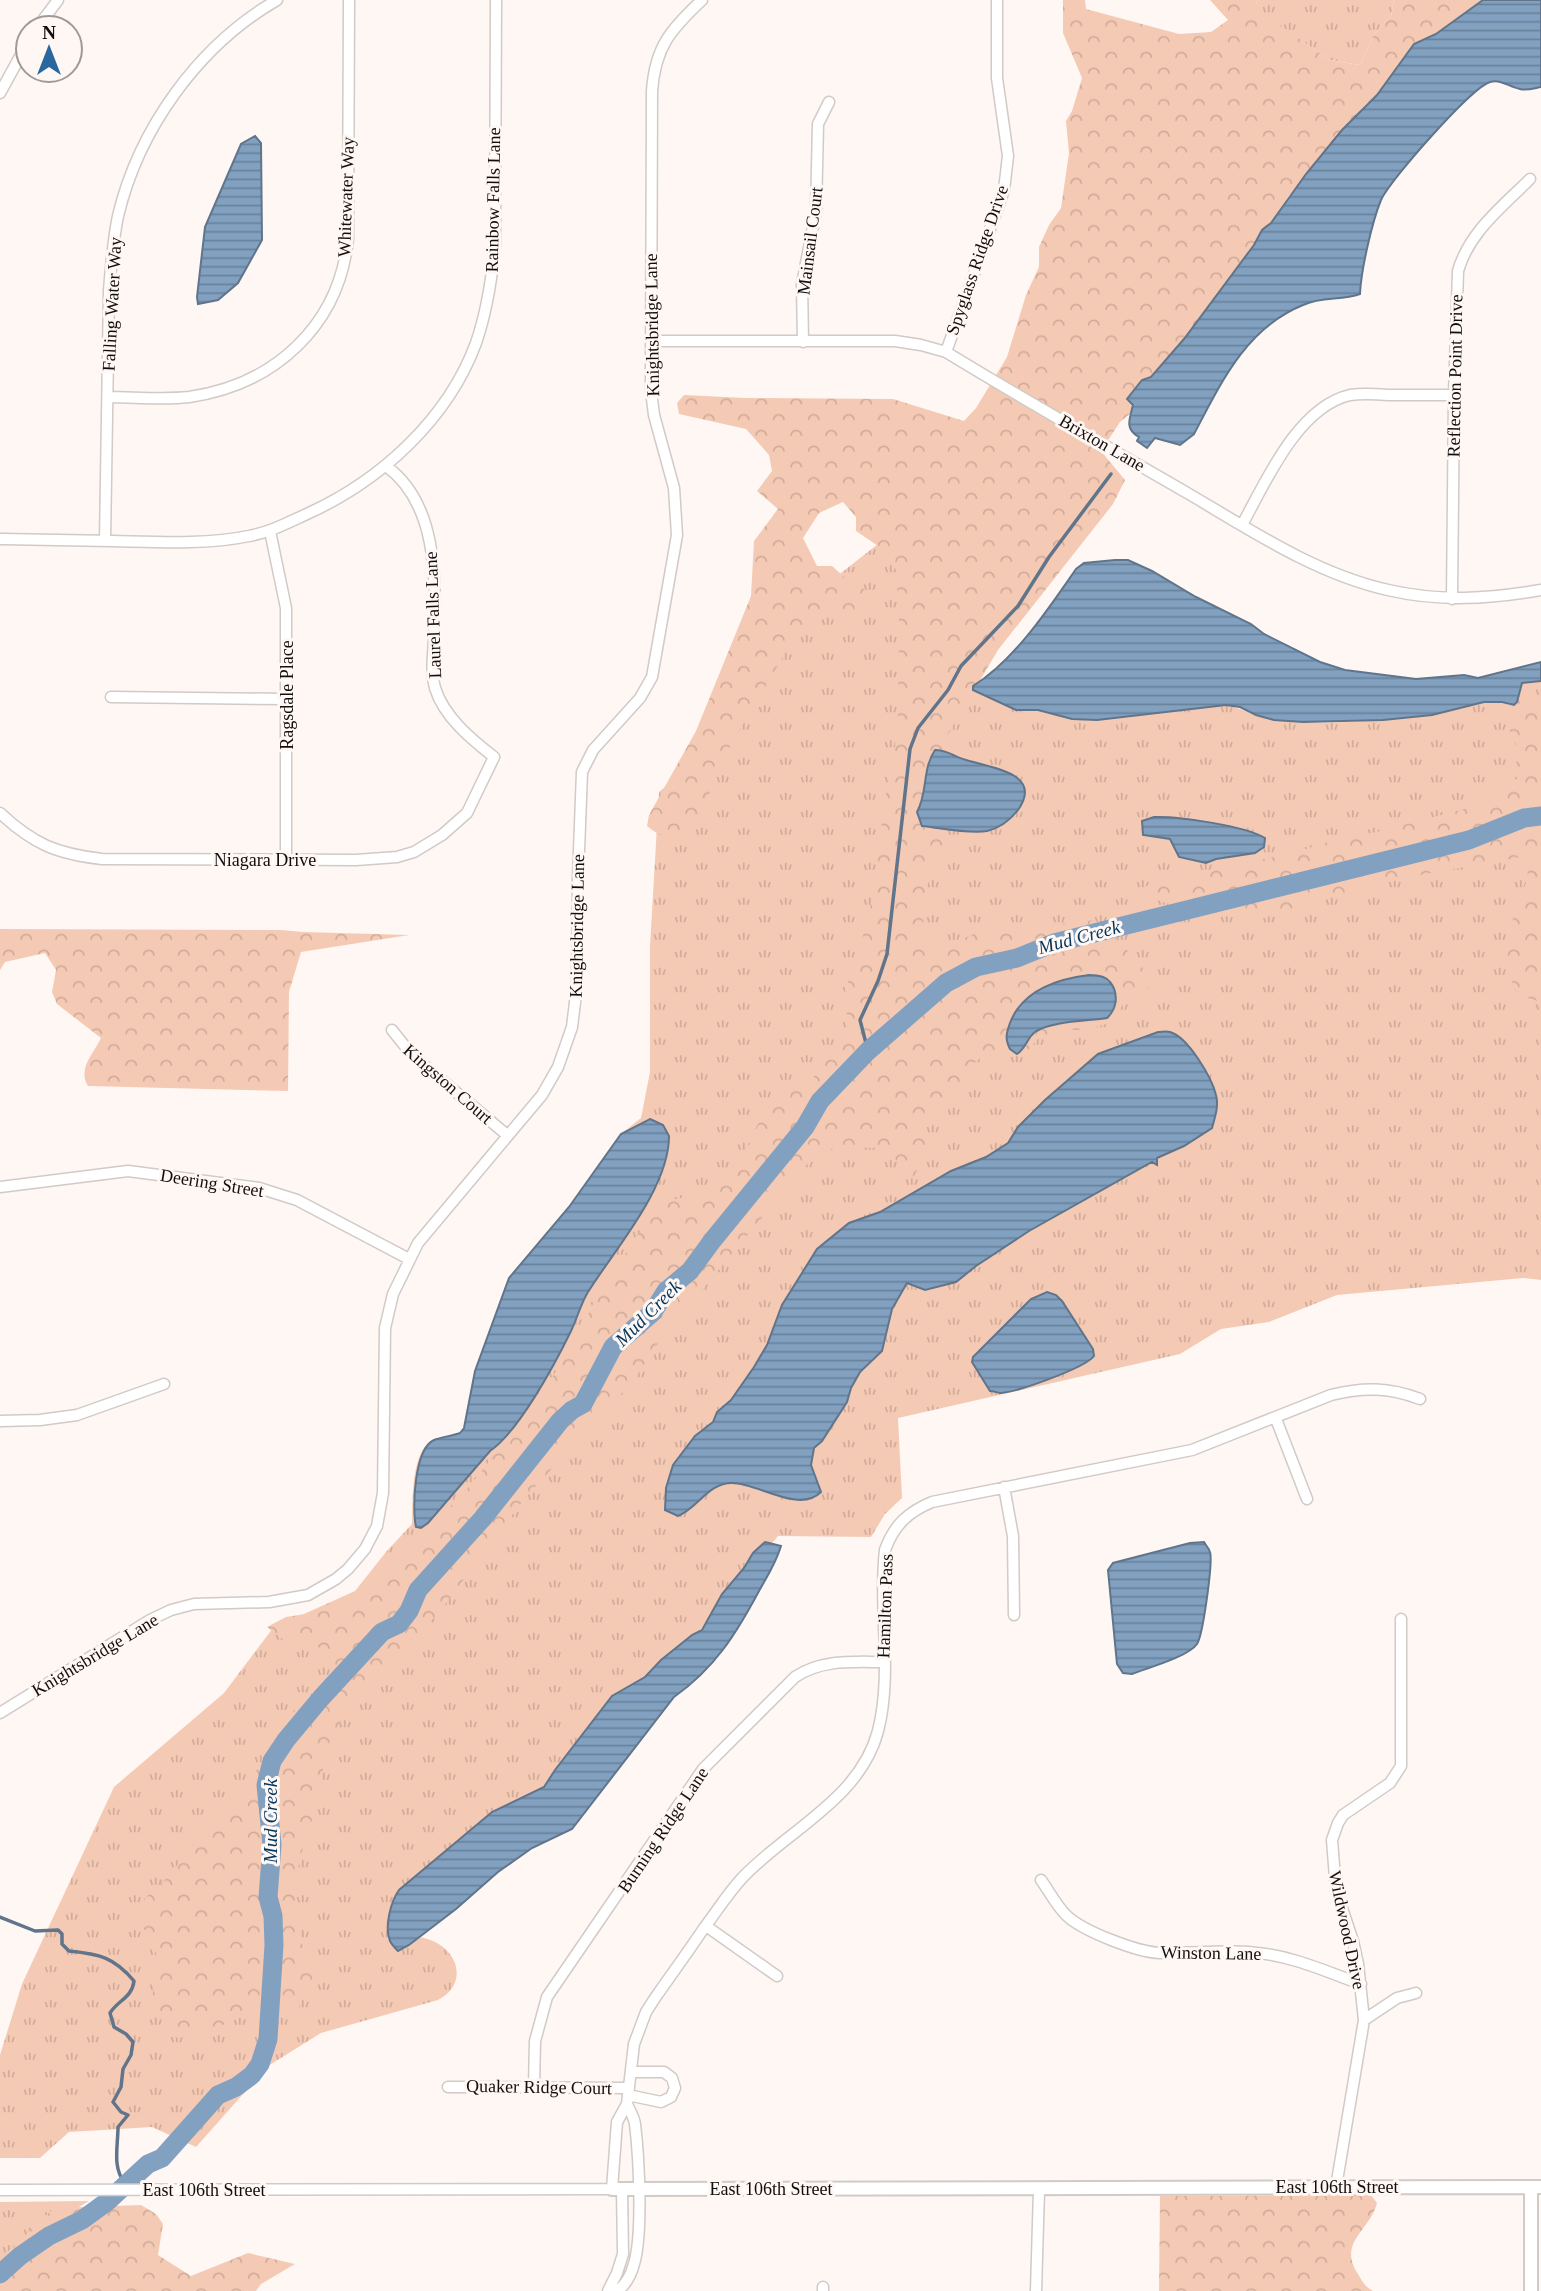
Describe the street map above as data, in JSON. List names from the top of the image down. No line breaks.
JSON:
{"streets":{"street":["Whitewater Way","Rainbow Falls Lane","Mainsail Court","Spyglass Ridge Drive","Falling Water Way","Knightsbridge Lane","Reflection Point Drive","Brixton Lane","Laurel Falls Lane","Ragsdale Place","Niagara Drive","Kingston Court","Deering Street","Hamilton Pass","Burning Ridge Lane","Wildwood Drive","Winston Lane","Quaker Ridge Court","East 106th Street"]},"crossings":[["Whitewater Way","Falling Water Way"],["Rainbow Falls Lane","Falling Water Way"],["Rainbow Falls Lane","Laurel Falls Lane"],["Rainbow Falls Lane","Ragsdale Place"],["Mainsail Court","Brixton Lane"],["Spyglass Ridge Drive","Brixton Lane"],["Knightsbridge Lane","Brixton Lane"],["Knightsbridge Lane","Kingston Court"],["Knightsbridge Lane","Deering Street"],["Reflection Point Drive","Brixton Lane"],["Laurel Falls Lane","Niagara Drive"],["Ragsdale Place","Niagara Drive"],["Hamilton Pass","Burning Ridge Lane"],["Hamilton Pass","Quaker Ridge Court"],["Hamilton Pass","East 106th Street"],["Burning Ridge Lane","Quaker Ridge Court"],["Wildwood Drive","Winston Lane"],["Wildwood Drive","East 106th Street"]],"water":["Mud Creek"],"north":"top"}
